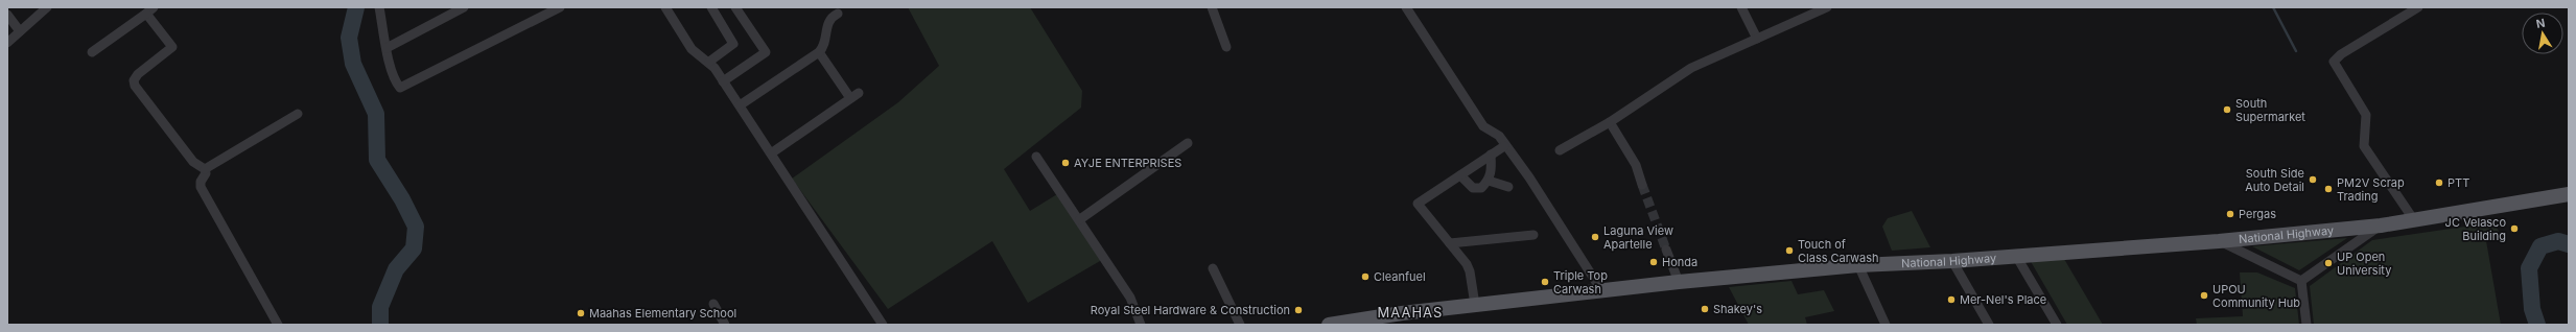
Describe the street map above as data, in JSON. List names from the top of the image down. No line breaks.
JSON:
{"streets":{"main road":["National Highway"]},"districts":["MAAHAS"],"places":["South Supermarket","AYJE ENTERPRISES","South Side Auto Detail","PTT","PM2V Scrap Trading","Pergas","JC Velasco Building","Laguna View Apartelle","Touch of Class Carwash","Honda","UP Open University","Cleanfuel","Triple Top Carwash","UPOU Community Hub","Mer-Nel's Place","Shakey's","Royal Steel Hardware & Construction","Maahas Elementary School"],"north":"top"}
